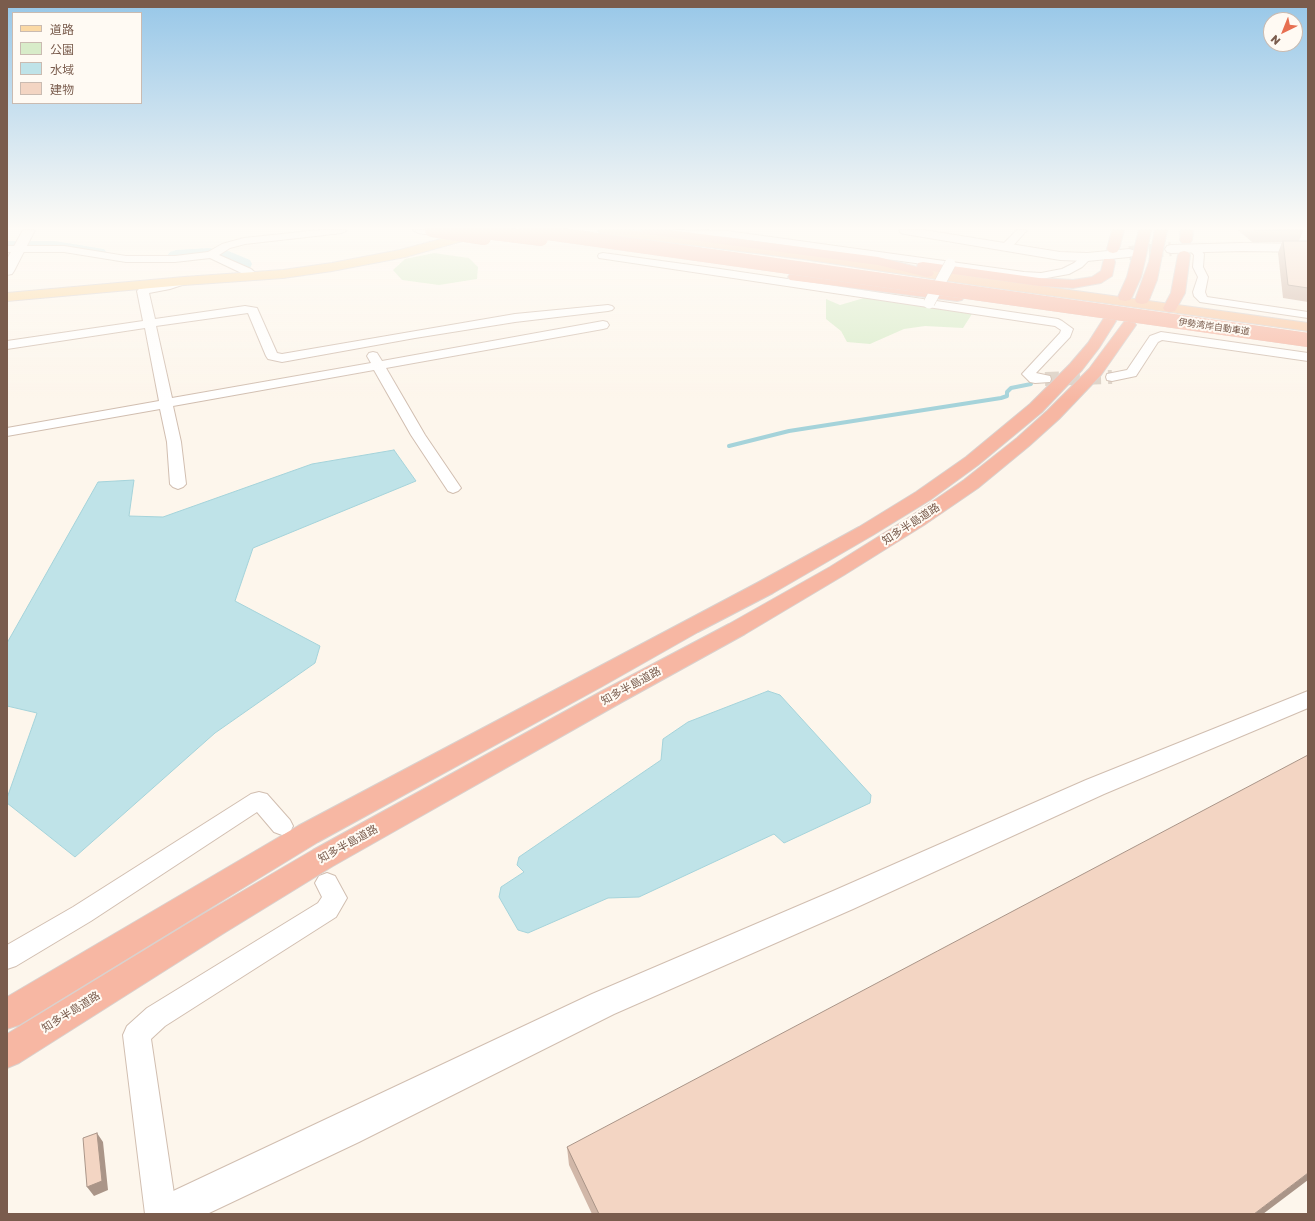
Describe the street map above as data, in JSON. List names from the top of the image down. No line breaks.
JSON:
{"streets":{"highway":["伊勢湾岸自動車道","知多半島道路"]},"legend":["道路","公園","水域","建物"],"north":"bottom left"}
